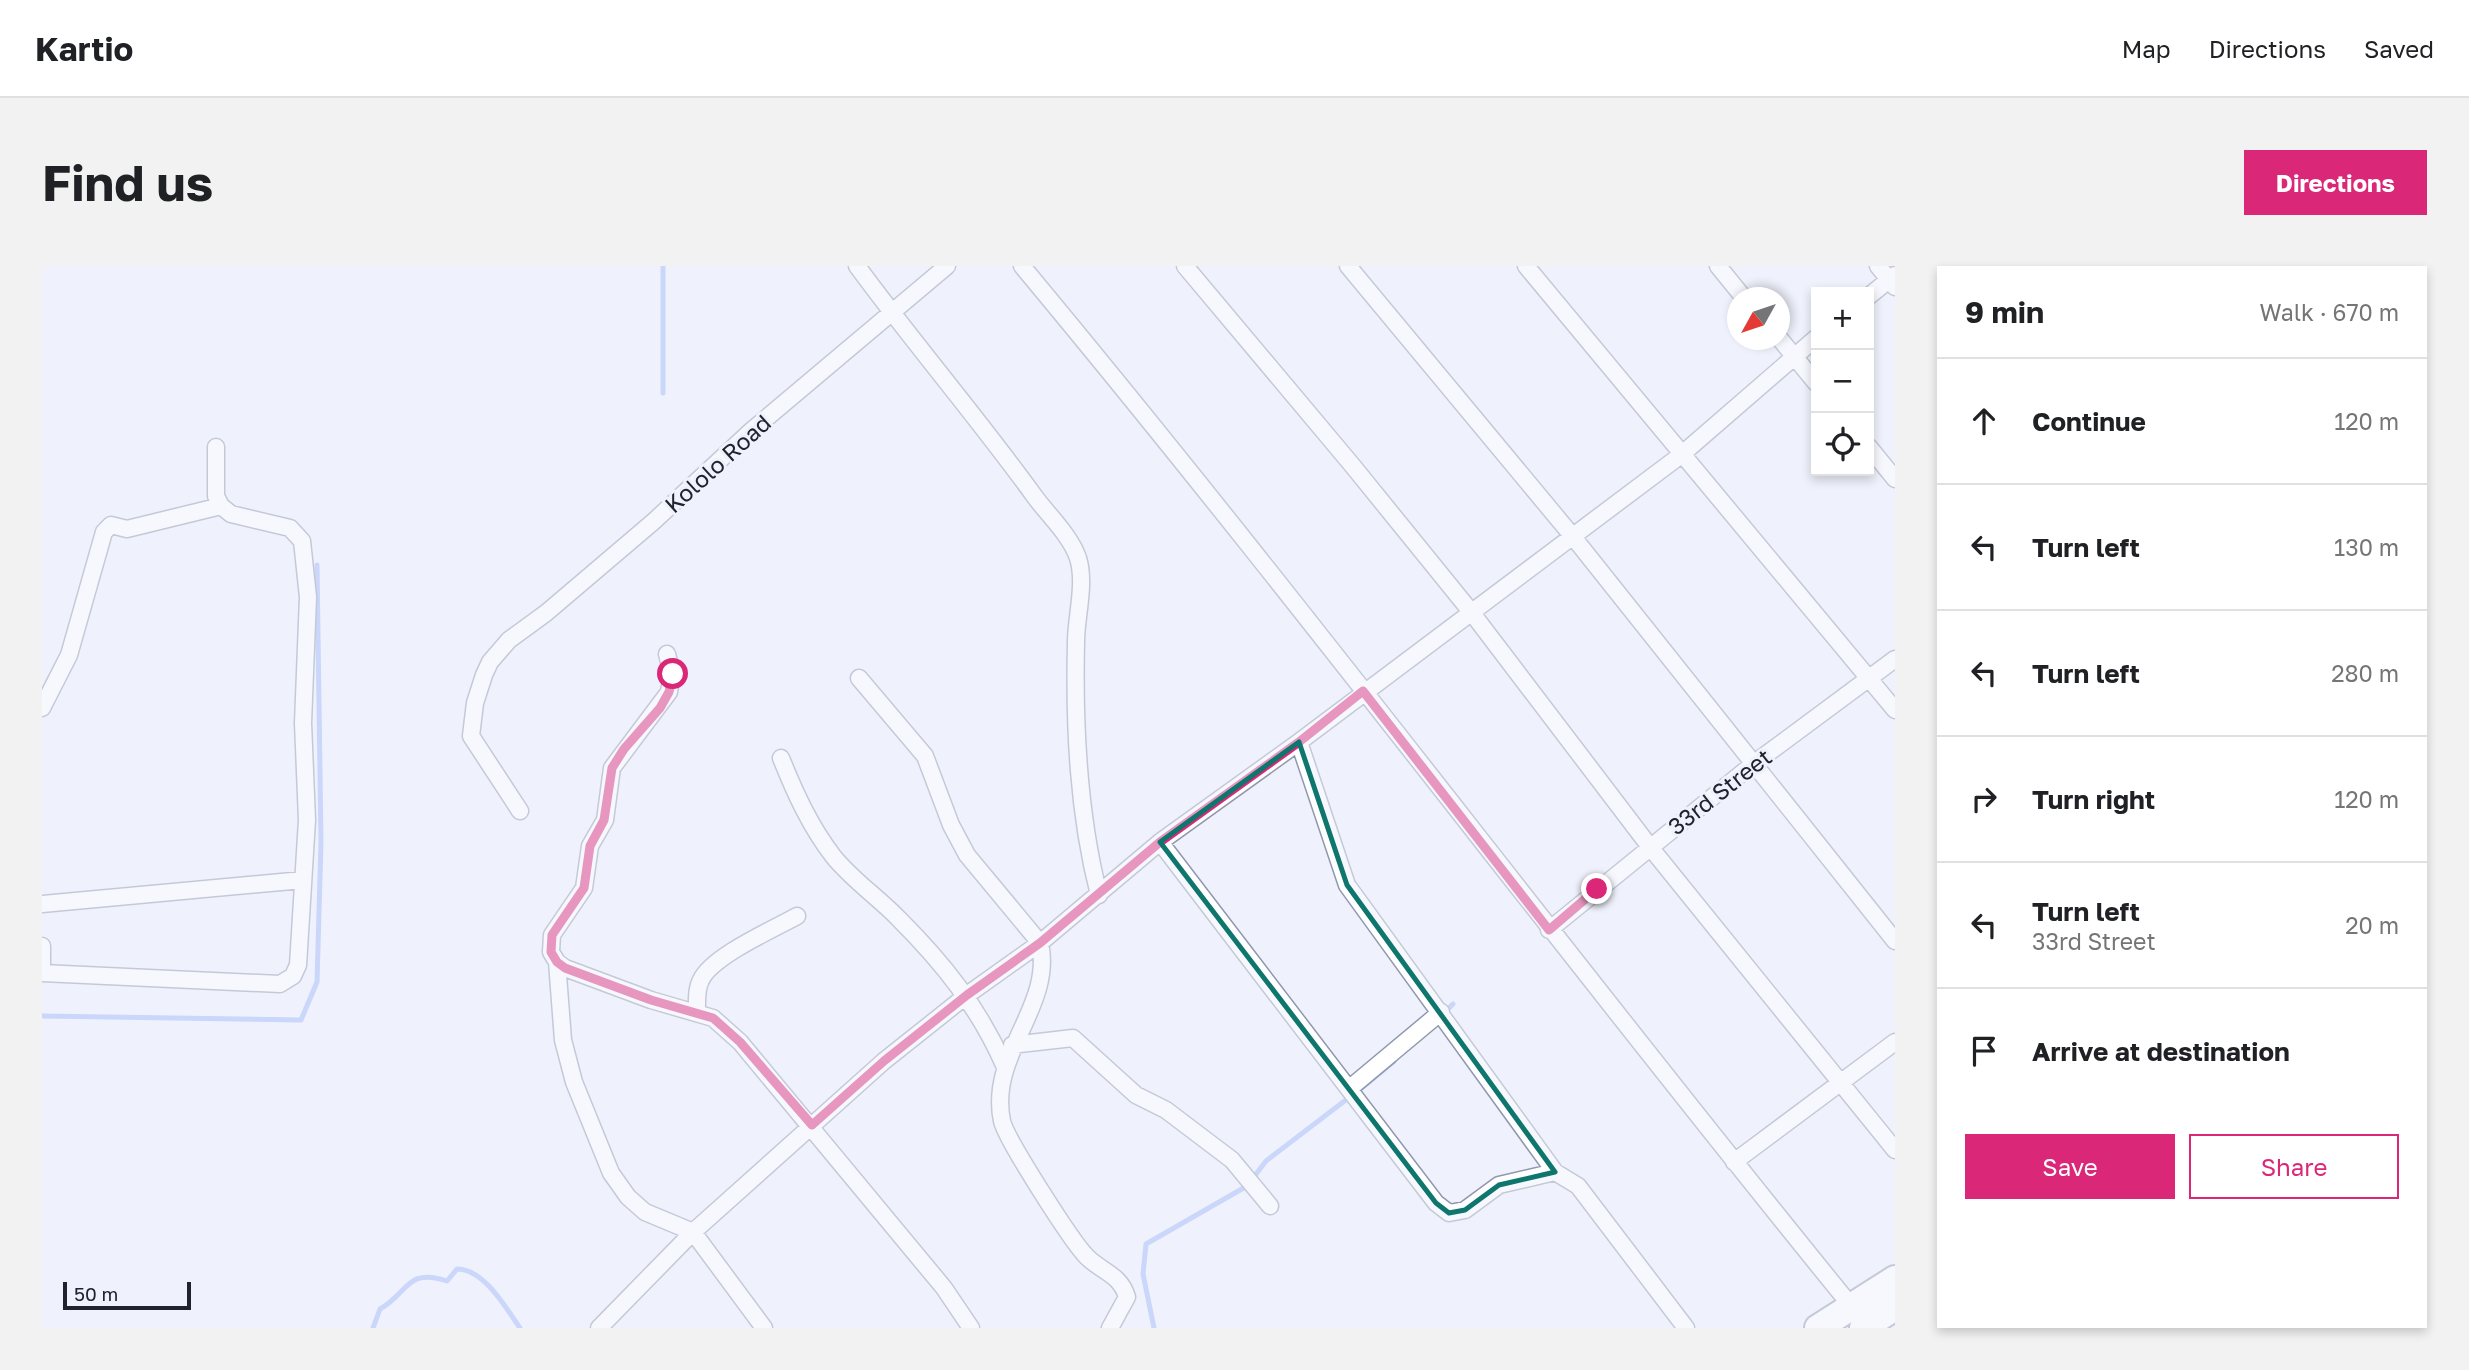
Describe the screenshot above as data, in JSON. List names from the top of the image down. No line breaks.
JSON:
{"streets":{"street":["Kololo Road","33rd Street"]},"scale_bar":"50 m","north":"bottom left","page":{"header":"Kartio","nav":["Map","Directions","Saved"],"buttons":["Directions",["Save","Share"]],"title":"Find us","heading":["9 min","Walk · 670 m"],"map_buttons":["+","−"],"list":[["Continue","120 m"],["Turn left","130 m"],["Turn left","280 m"],["Turn right","120 m"],["Turn left","33rd Street","20 m"],"Arrive at destination"],"scale":"50 m"}}
